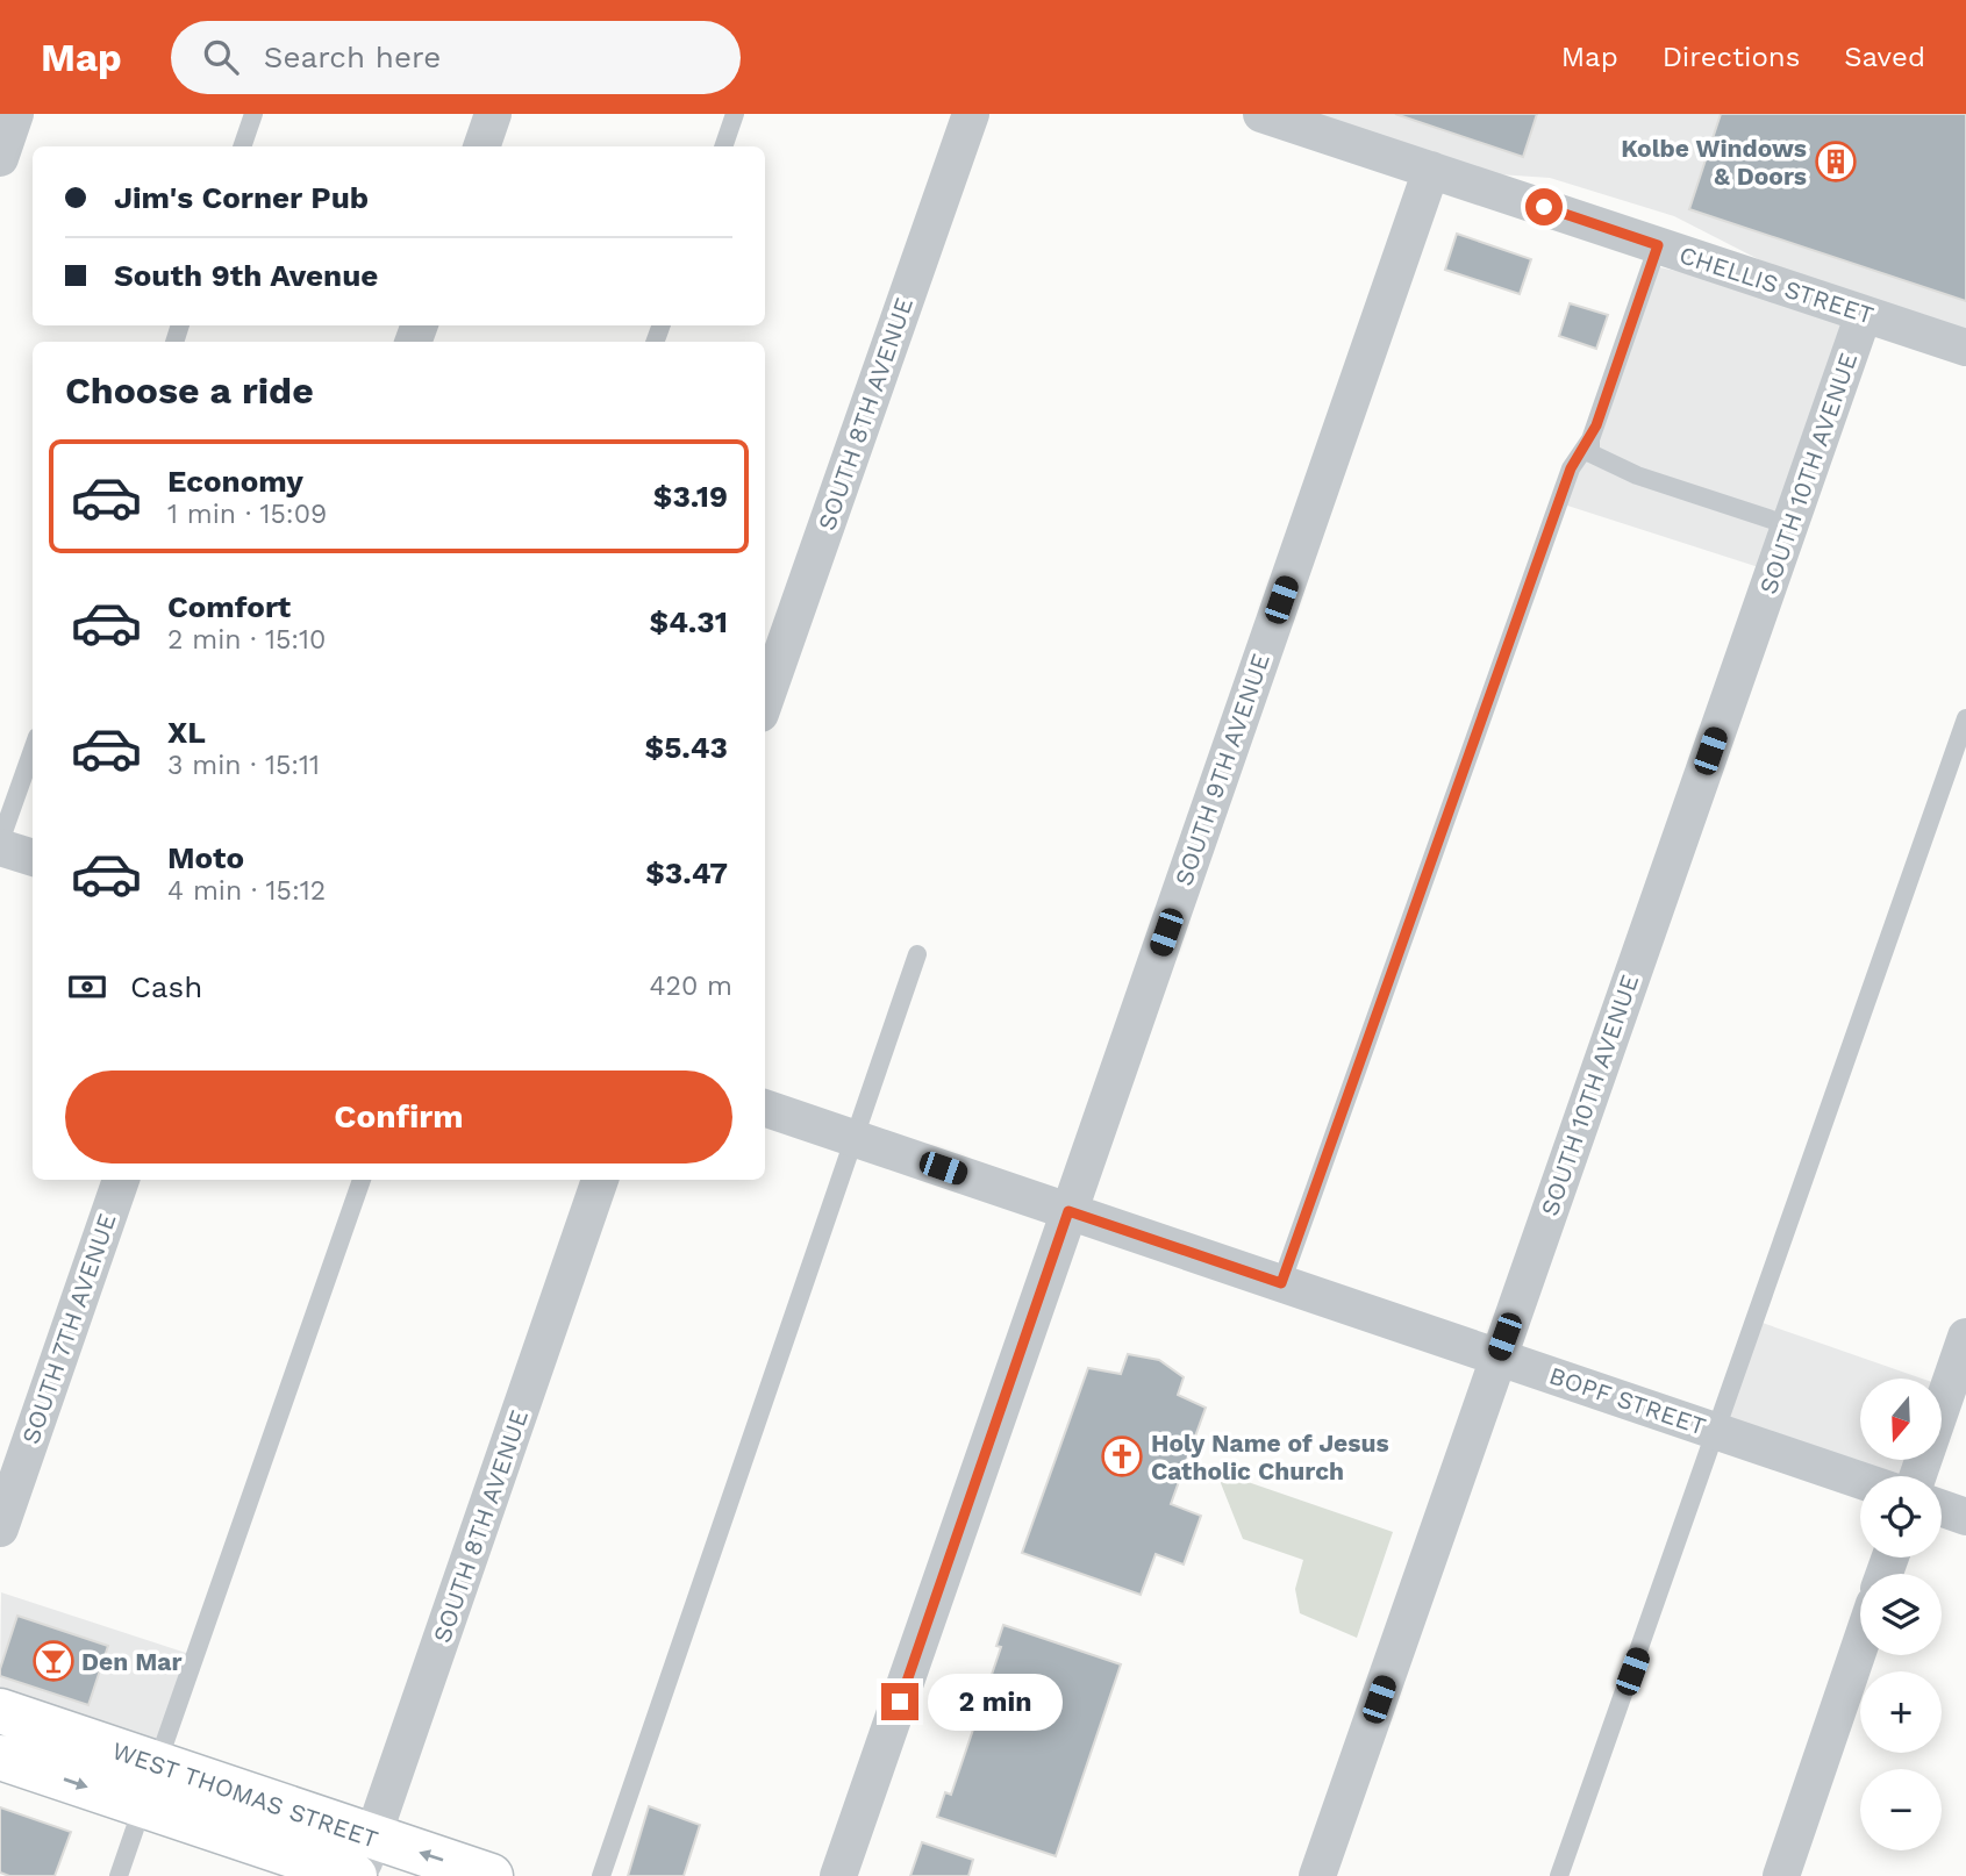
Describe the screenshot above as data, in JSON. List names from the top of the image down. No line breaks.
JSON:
{"streets":{"main road":["WEST THOMAS STREET"],"street":["CHELLIS STREET","SOUTH 8TH AVENUE","SOUTH 10TH AVENUE","SOUTH 9TH AVENUE","SOUTH 7TH AVENUE","BOPF STREET"]},"crossings":[["CHELLIS STREET","SOUTH 10TH AVENUE"],["CHELLIS STREET","SOUTH 9TH AVENUE"],["SOUTH 8TH AVENUE","WEST THOMAS STREET"],["SOUTH 10TH AVENUE","BOPF STREET"],["SOUTH 9TH AVENUE","BOPF STREET"]],"places":{"building":["Kolbe Windows & Doors"],"church":["Holy Name of Jesus Catholic Church"],"bar":["Den Mar"]},"north":"bottom","page":{"header":"Map","search":"Search here","nav":["Map","Directions","Saved"],"banner":["Jim's Corner Pub","South 9th Avenue"],"heading":"Choose a ride","list":[{"name":"Economy","note":"1 min · 15:09","value":"$3.19"},{"name":"Comfort","note":"2 min · 15:10","value":"$4.31"},{"name":"XL","note":"3 min · 15:11","value":"$5.43"},{"name":"Moto","note":"4 min · 15:12","value":"$3.47"}],"pay":["Cash","420 m"],"buttons":"Confirm","map_buttons":["+","−"],"bubble":"2 min"}}
